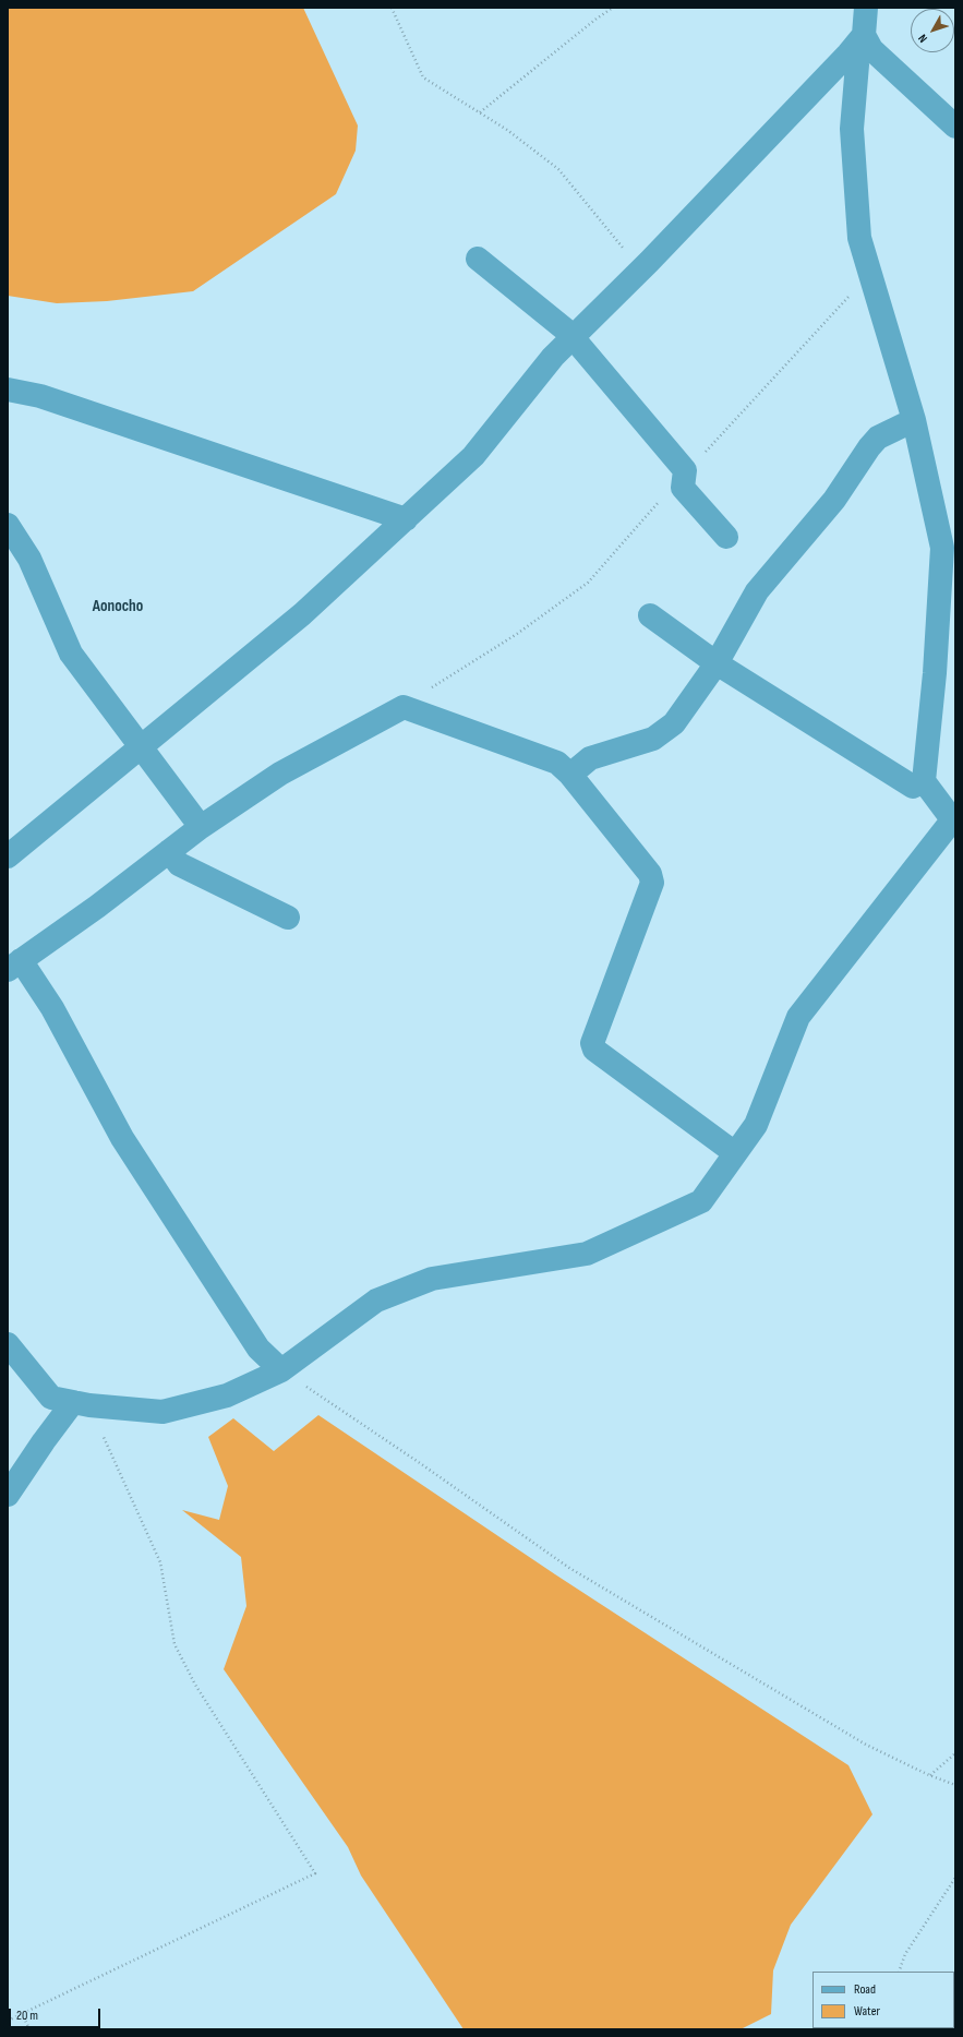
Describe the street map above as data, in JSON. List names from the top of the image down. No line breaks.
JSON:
{"districts":["Aonocho"],"legend":["Road","Water"],"scale_bar":"20 m","north":"bottom left"}
